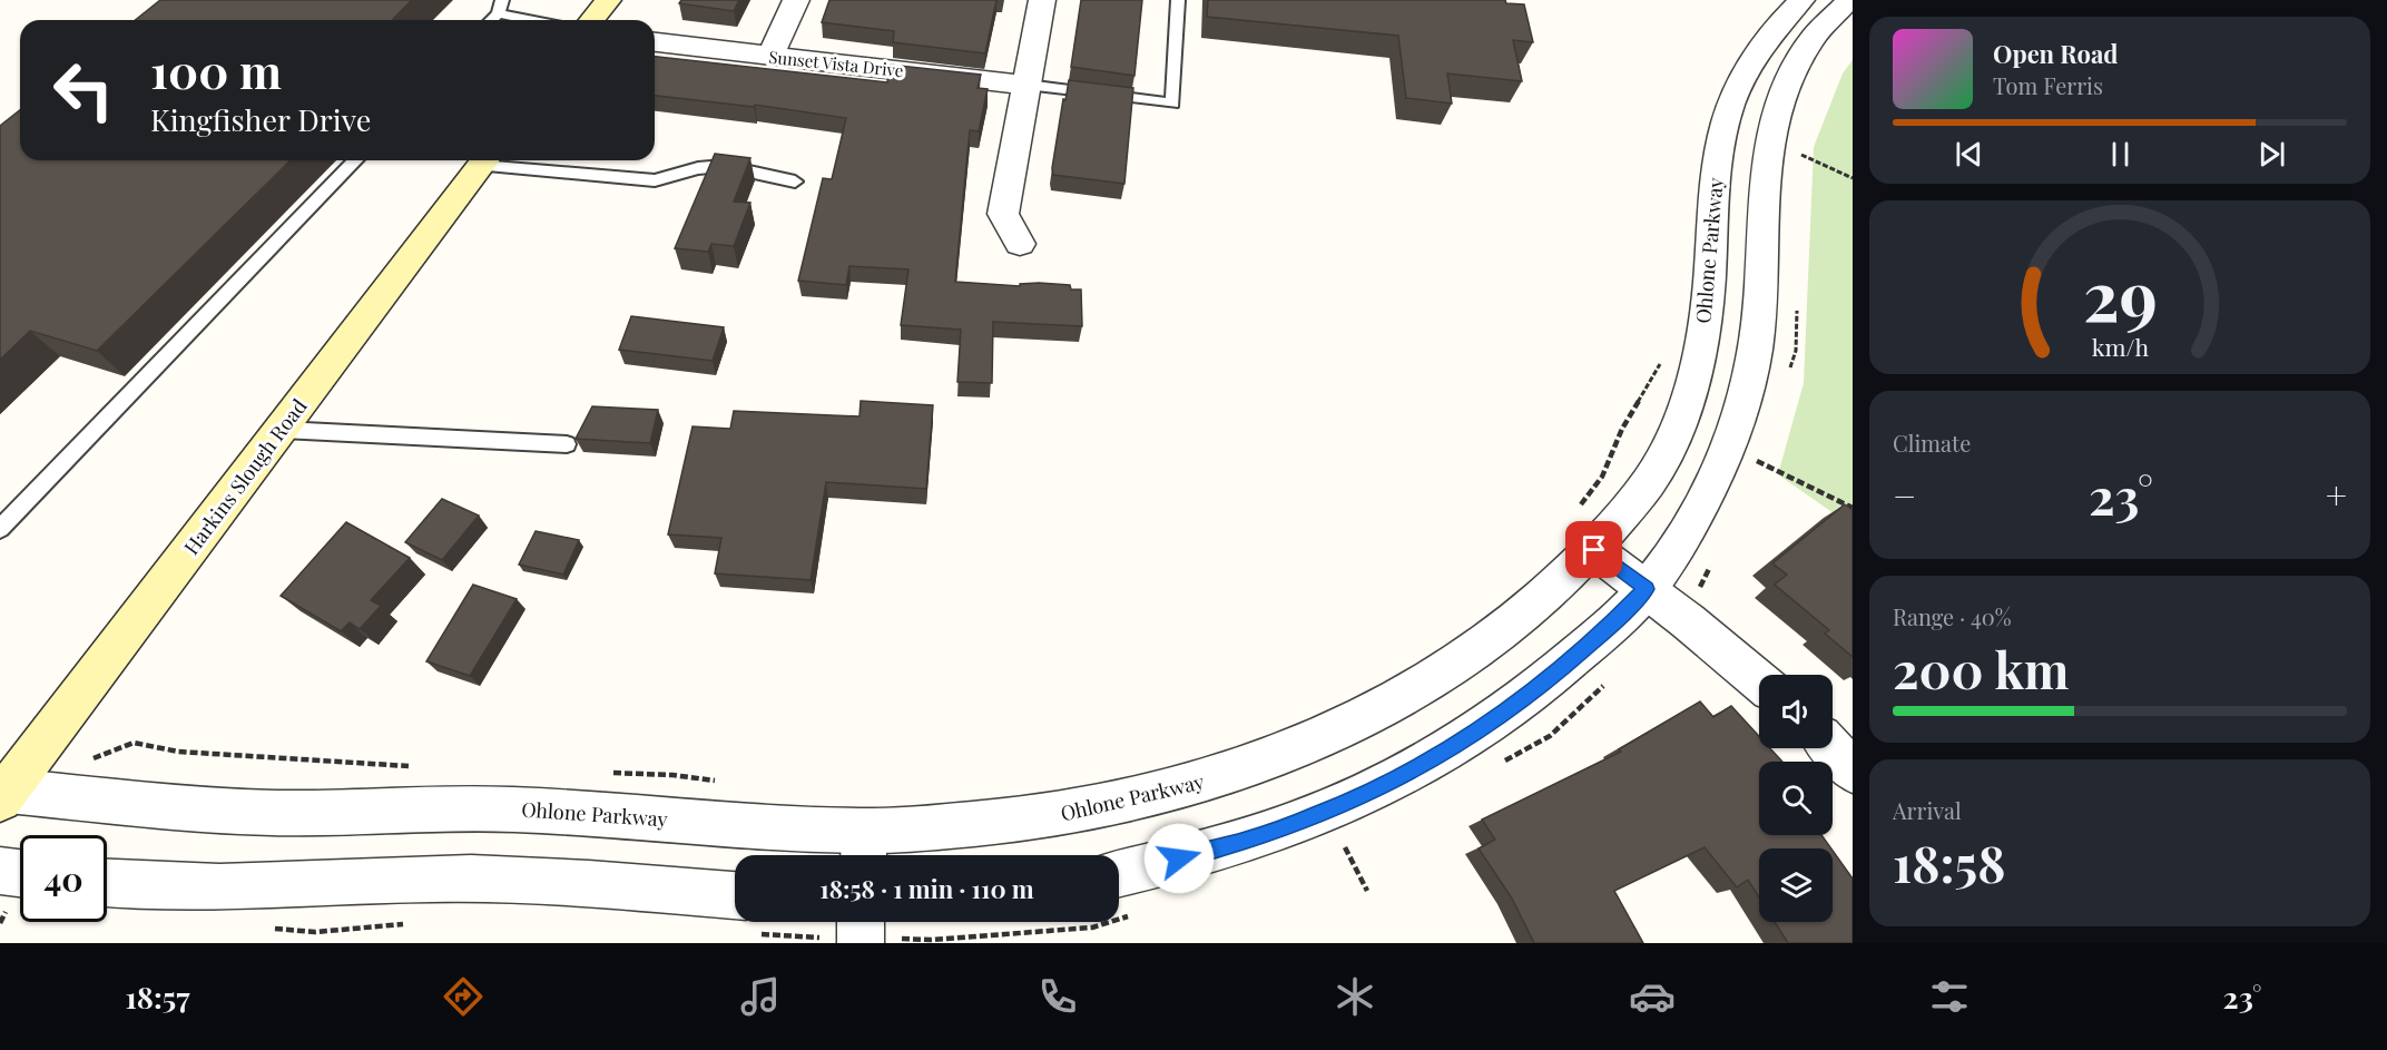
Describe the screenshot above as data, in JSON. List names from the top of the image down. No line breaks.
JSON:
{"streets":{"main road":["Harkins Slough Road"],"street":["Sunset Vista Drive","Ohlone Parkway"]},"crossings":[["Ohlone Parkway","Harkins Slough Road"]],"page":{"turn":["100 m","Kingfisher Drive"],"song":["Open Road","Tom Ferris"],"tile":["Climate",["Range · 40%","200 km"],["Arrival","18:58"]],"heat":["−","23°","+"],"limit":"40","trip":"18:58 · 1 min · 110 m","tabs":["18:57","23°"],"gauge":["29","km/h"]}}
